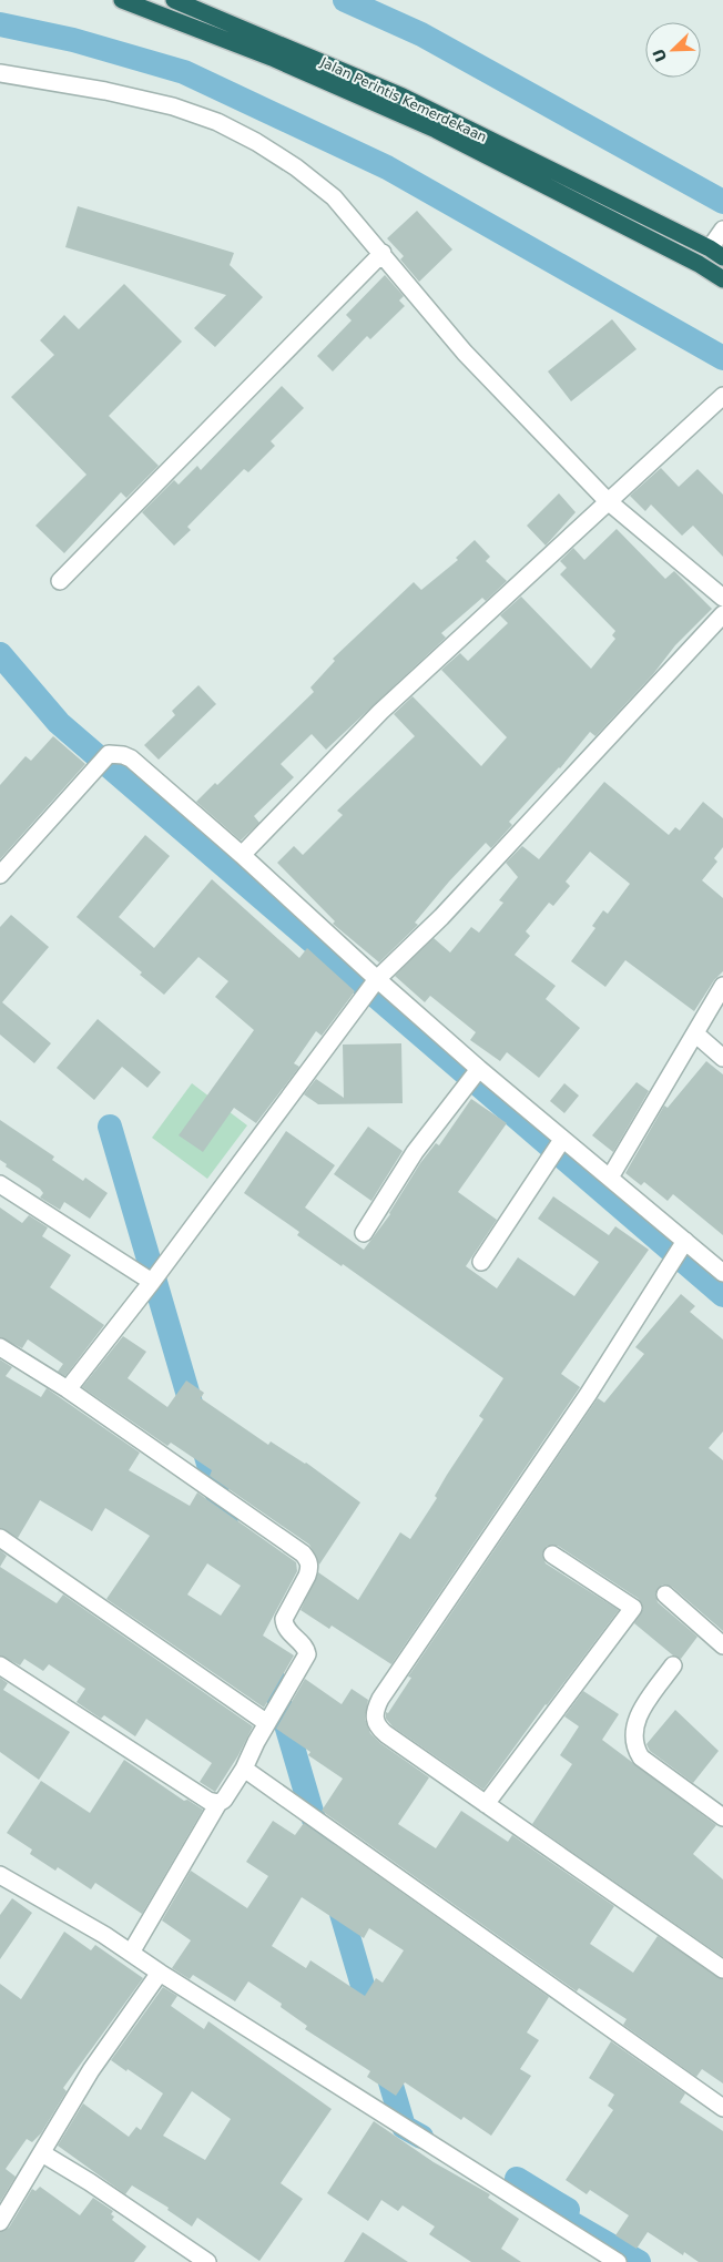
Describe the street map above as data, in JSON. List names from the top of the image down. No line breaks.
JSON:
{"streets":{"highway":["Jalan Perintis Kemerdekaan"]},"north":"bottom left"}
